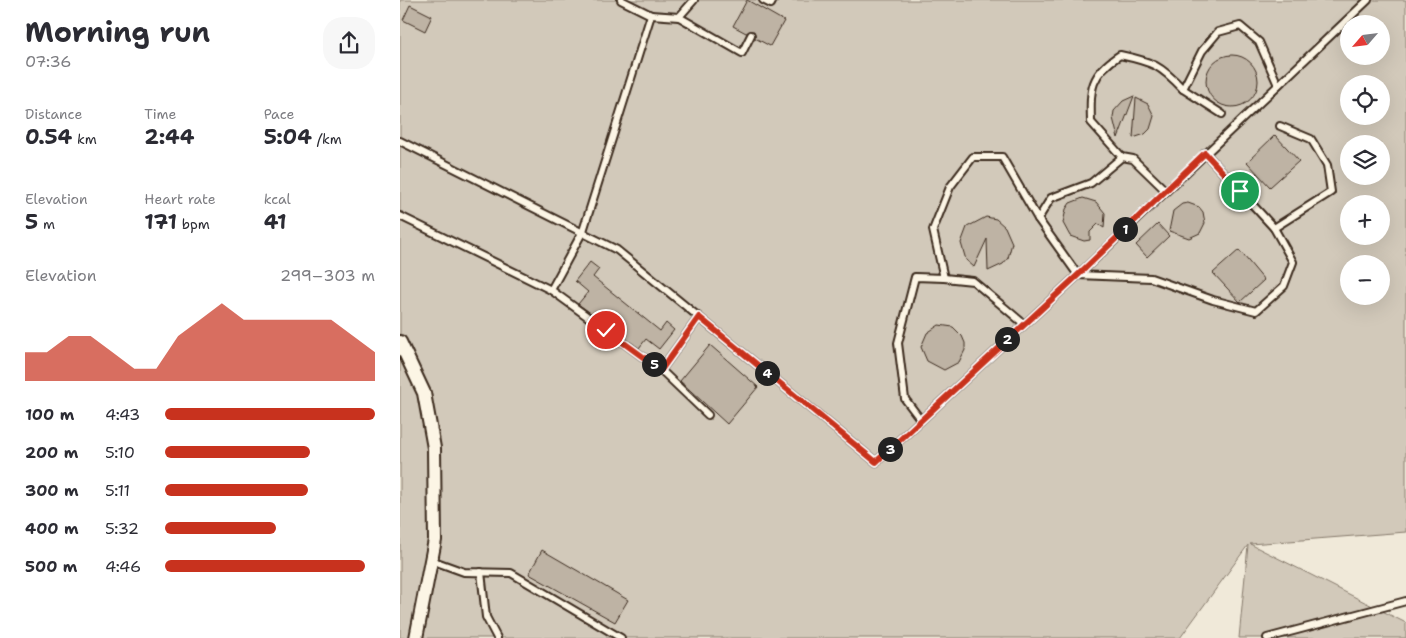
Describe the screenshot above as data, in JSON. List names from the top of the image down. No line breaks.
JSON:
{"north":"bottom left","page":{"heading":["Morning run","07:36"],"map_buttons":["+","−"],"stats":[["Distance","0.54 km"],["Time","2:44"],["Pace","5:04 /km"],["Elevation","5 m"],["Heart rate","171 bpm"],["kcal","41"]],"pins":["1","2","5","4","3"],"chart":["Elevation","299–303 m"],"list":[{"name":"100 m","note":"4:43"},{"name":"200 m","note":"5:10"},{"name":"300 m","note":"5:11"},{"name":"400 m","note":"5:32"},{"name":"500 m","note":"4:46"}]}}
